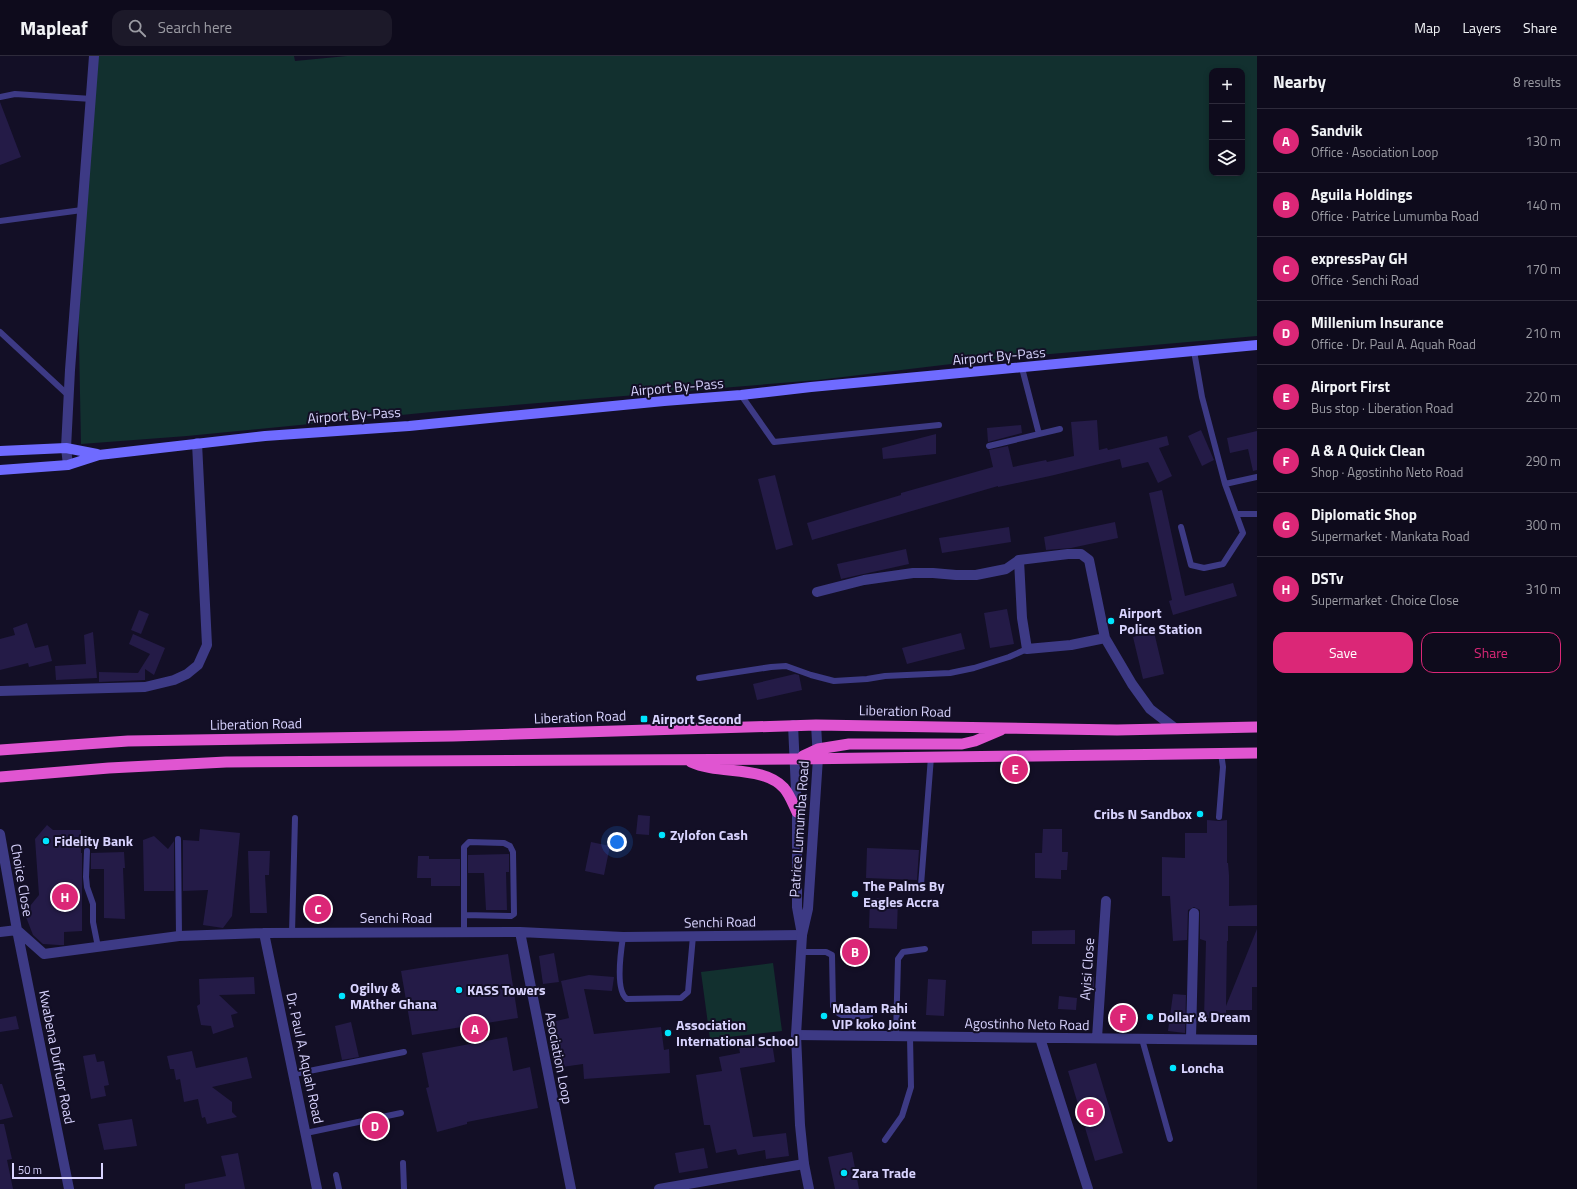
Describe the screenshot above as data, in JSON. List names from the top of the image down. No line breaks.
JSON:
{"streets":{"highway":["Liberation Road"],"main road":["Airport By-Pass"],"street":["Patrice Lumumba Road","Choice Close","Senchi Road","Ayisi Close","Agostinho Neto Road","Kwabena Duffuor Road","Dr. Paul A. Aquah Road","Asociation Loop"]},"crossings":[["Liberation Road","Patrice Lumumba Road"],["Patrice Lumumba Road","Senchi Road"],["Patrice Lumumba Road","Agostinho Neto Road"],["Choice Close","Senchi Road"],["Choice Close","Kwabena Duffuor Road"],["Senchi Road","Kwabena Duffuor Road"],["Senchi Road","Dr. Paul A. Aquah Road"],["Senchi Road","Asociation Loop"],["Ayisi Close","Agostinho Neto Road"]],"places":{"other":["Airport Police Station","Cribs N Sandbox","Zylofon Cash","Fidelity Bank","The Palms By Eagles Accra","KASS Towers","Ogilvy & MAther Ghana","Madam Rahi VIP koko Joint","Dollar & Dream","Association International School","Loncha","Zara Trade"],"transit":["Airport Second"]},"scale_bar":"50 m","page":{"header":"Mapleaf","search":"Search here","nav":["Map","Layers","Share"],"heading":["Nearby","8 results"],"map_buttons":["+","−"],"list":[{"mark":"A","name":"Sandvik","note":"Office · Asociation Loop","value":"130 m"},{"mark":"B","name":"Aguila Holdings","note":"Office · Patrice Lumumba Road","value":"140 m"},{"mark":"C","name":"expressPay GH","note":"Office · Senchi Road","value":"170 m"},{"mark":"D","name":"Millenium Insurance","note":"Office · Dr. Paul A. Aquah Road","value":"210 m"},{"mark":"E","name":"Airport First","note":"Bus stop · Liberation Road","value":"220 m"},{"mark":"F","name":"A & A Quick Clean","note":"Shop · Agostinho Neto Road","value":"290 m"},{"mark":"G","name":"Diplomatic Shop","note":"Supermarket · Mankata Road","value":"300 m"},{"mark":"H","name":"DSTv","note":"Supermarket · Choice Close","value":"310 m"}],"buttons":["Save","Share"],"pins":["E","H","C","B","F","A","G","D"],"scale":"50 m"}}
